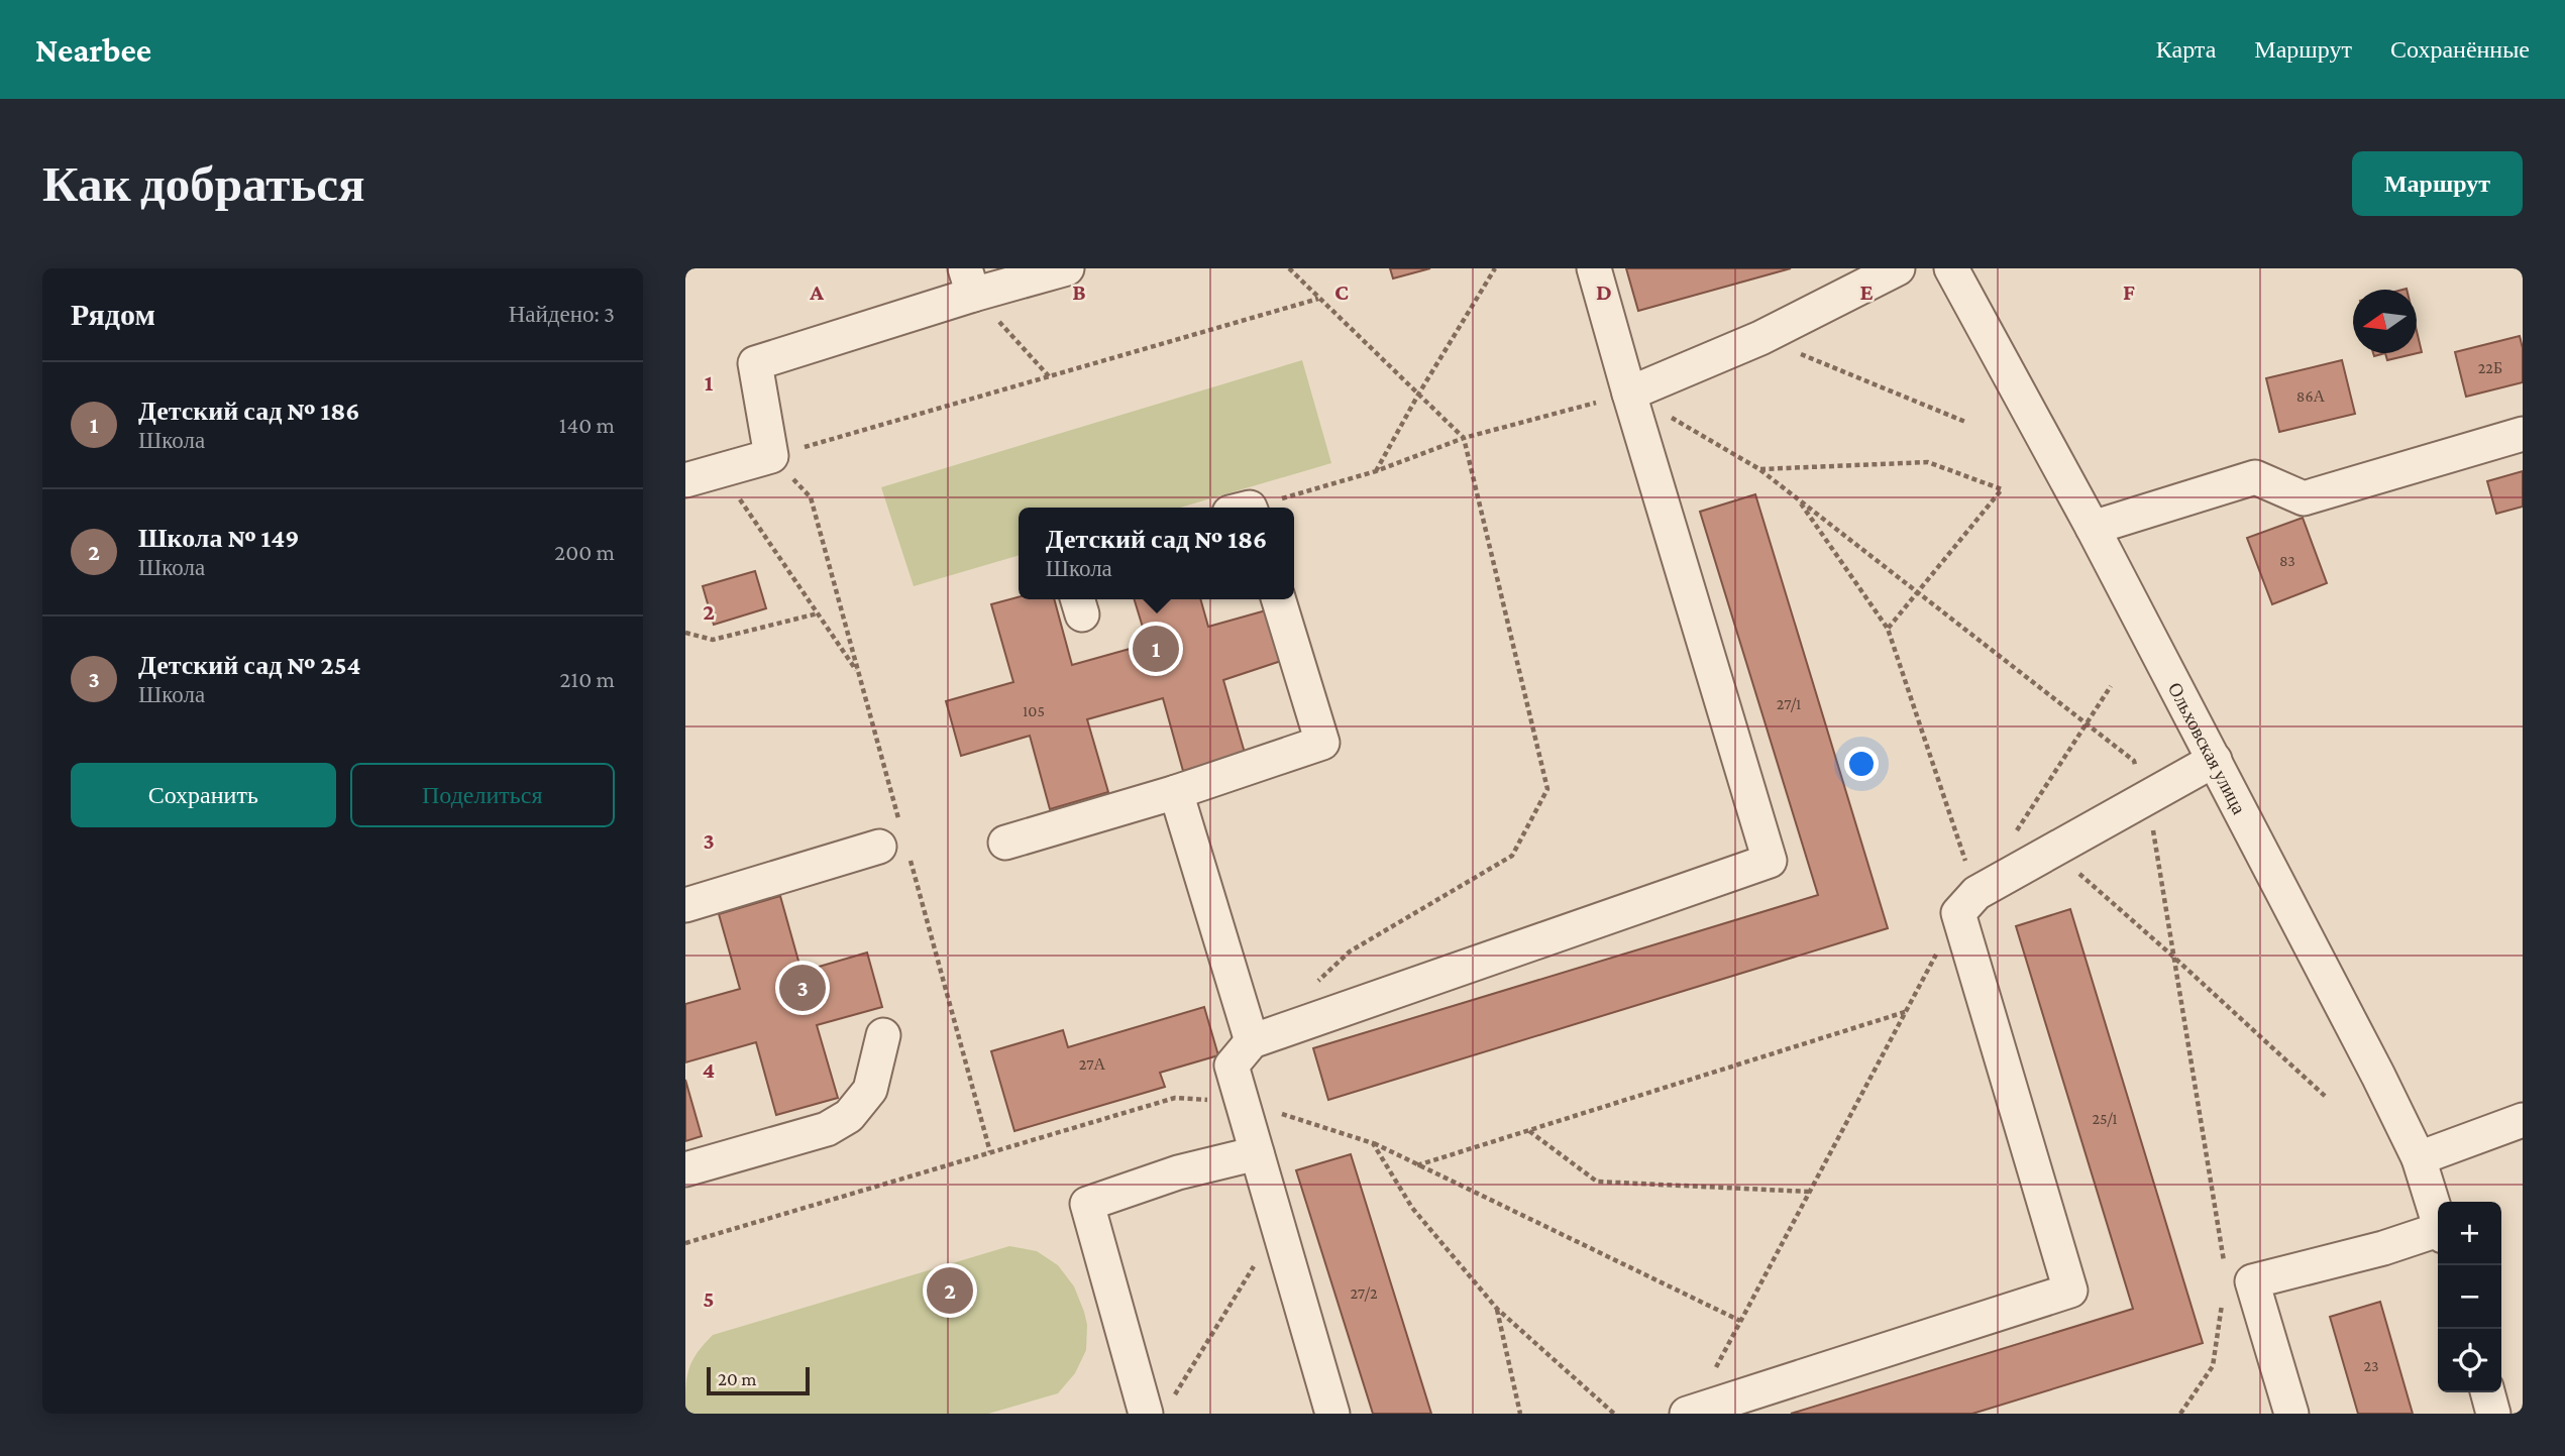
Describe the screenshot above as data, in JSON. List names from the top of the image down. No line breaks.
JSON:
{"streets":{"street":["Ольховская улица"]},"house_numbers":["22Б","86А","83","27/1","105","27А","25/1","27/2","23"],"scale_bar":"20 m","north":"left","page":{"header":"Nearbee","nav":["Карта","Маршрут","Сохранённые"],"buttons":["Маршрут",["Сохранить","Поделиться"]],"title":"Как добраться","heading":["Рядом","Найдено: 3"],"list":[{"mark":"1","name":"Детский сад № 186","note":"Школа","value":"140 m"},{"mark":"2","name":"Школа № 149","note":"Школа","value":"200 m"},{"mark":"3","name":"Детский сад № 254","note":"Школа","value":"210 m"}],"popup":["Детский сад № 186","Школа"],"pins":["1","3","2"],"map_buttons":["+","−"],"scale":"20 m"},"grid":{"columns":["A","B","C","D","E","F"],"rows":["1","2","3","4","5"]}}
